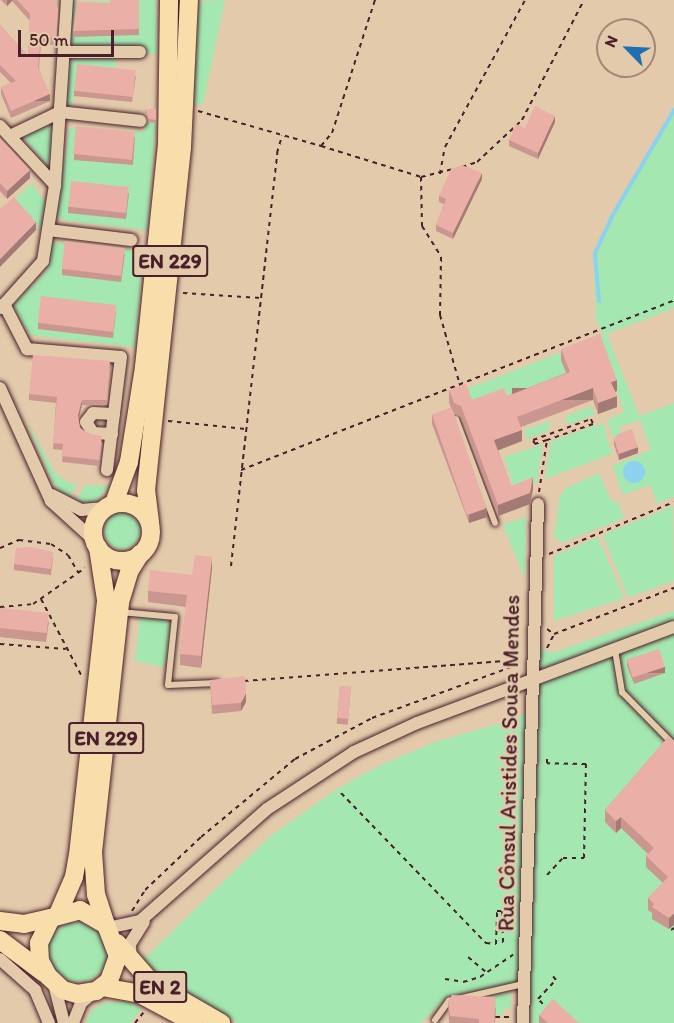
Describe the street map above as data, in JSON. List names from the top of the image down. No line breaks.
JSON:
{"streets":{"main road":["EN 229","EN 2"],"street":["Rua Cônsul Aristides Sousa Mendes"]},"crossings":[["EN 229","EN 2"]],"scale_bar":"50 m","north":"top left"}
